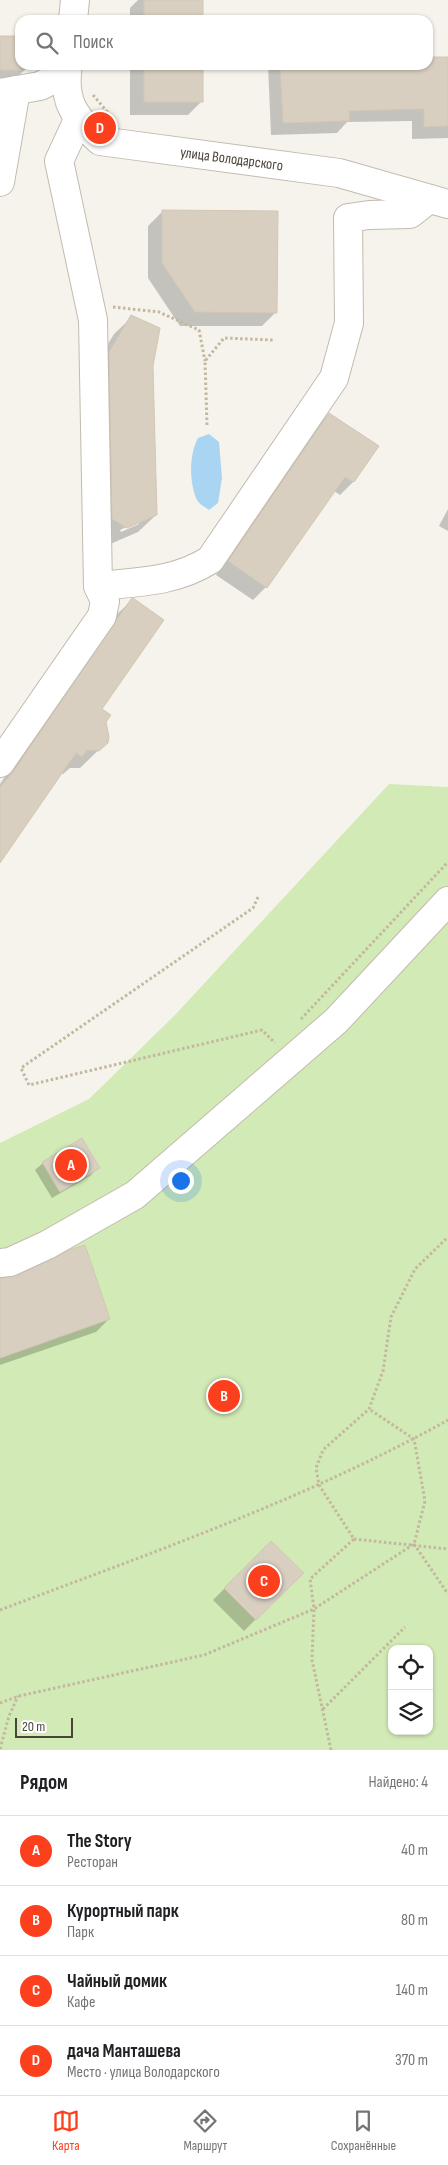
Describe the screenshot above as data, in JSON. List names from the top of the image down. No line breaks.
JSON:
{"streets":{"street":["улица Володарского"]},"scale_bar":"20 m","page":{"search":"Поиск","pins":["D","A","B","C"],"scale":"20 m","heading":["Рядом","Найдено: 4"],"list":[{"mark":"A","name":"The Story","note":"Ресторан","value":"40 m"},{"mark":"B","name":"Курортный парк","note":"Парк","value":"80 m"},{"mark":"C","name":"Чайный домик","note":"Кафе","value":"140 m"},{"mark":"D","name":"дача Манташева","note":"Место · улица Володарского","value":"370 m"}],"nav":["Карта","Маршрут","Сохранённые"]}}
